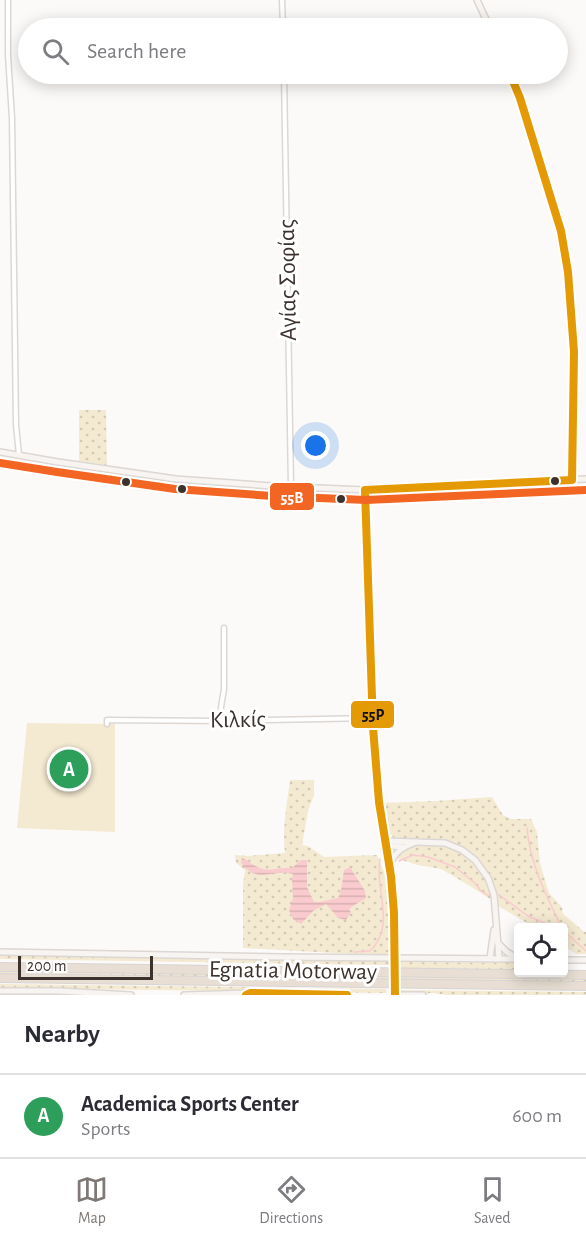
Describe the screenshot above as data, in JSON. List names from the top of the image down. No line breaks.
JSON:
{"streets":{"highway":["Egnatia Motorway"],"street":["Αγίας Σοφίας","Κιλκίς"]},"lines":["transit line 55Ρ","transit line 55Β"],"scale_bar":"200 m","page":{"search":"Search here","pins":"A","scale":"200 m","heading":"Nearby","list":[{"mark":"A","name":"Academica Sports Center","note":"Sports","value":"600 m"}],"nav":["Map","Directions","Saved"]}}
